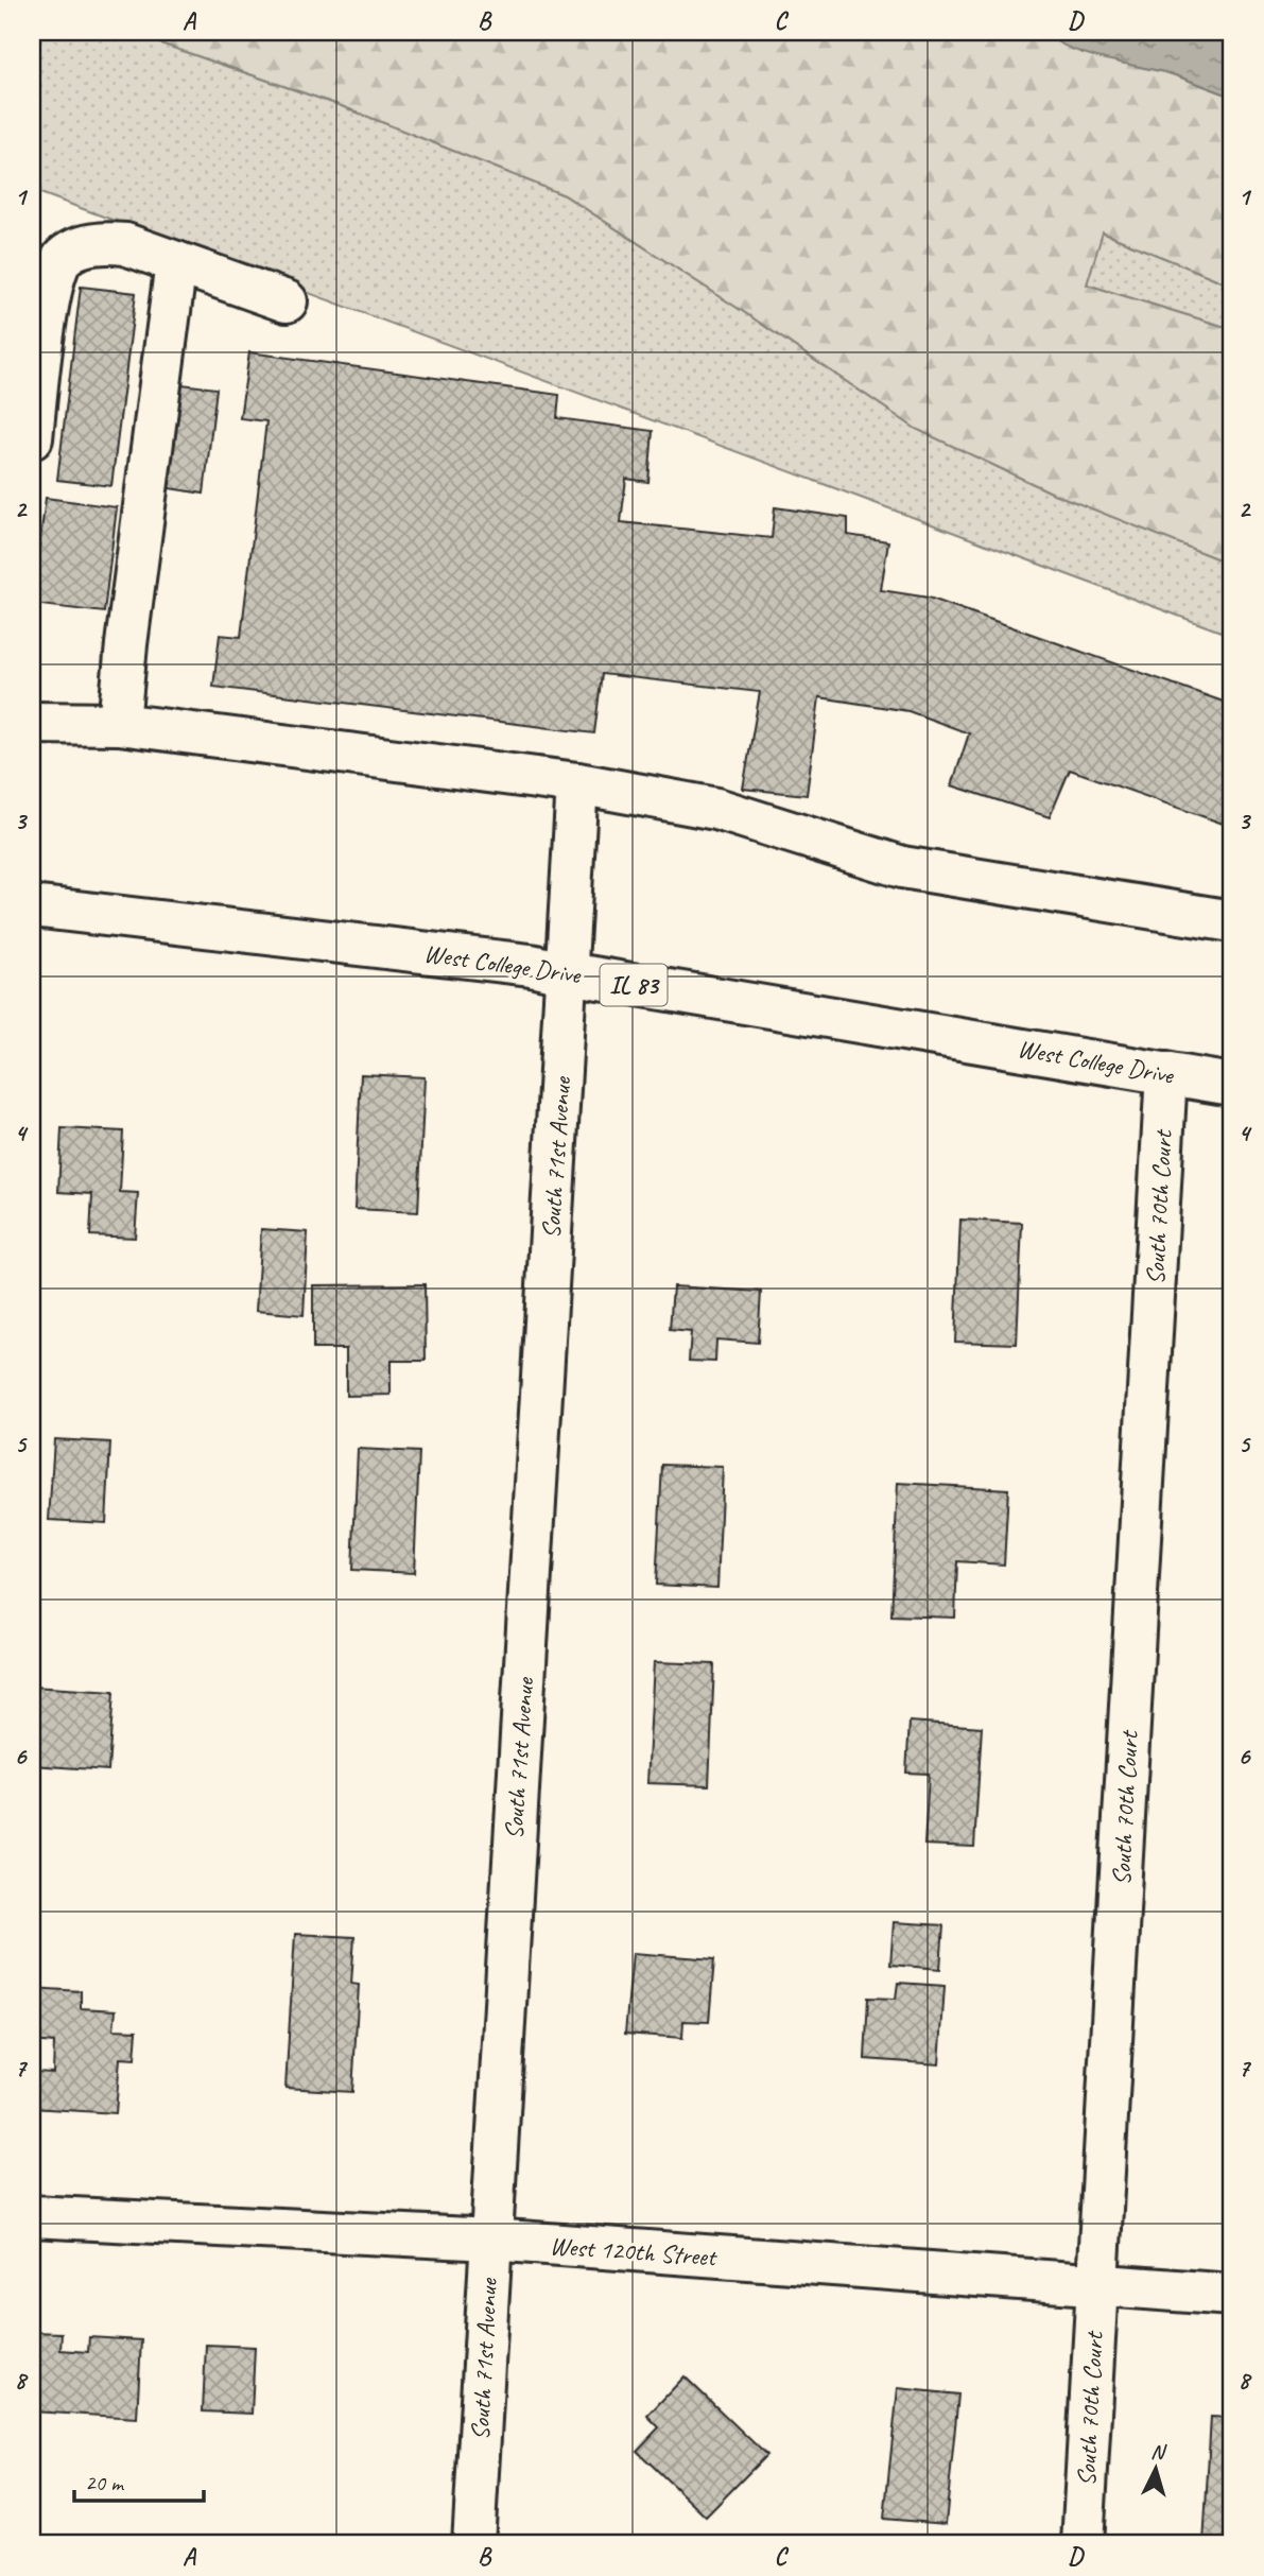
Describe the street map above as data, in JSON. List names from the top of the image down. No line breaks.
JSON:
{"streets":{"street":["West College Drive","IL 83","South 71st Avenue","South 70th Court","West 120th Street"]},"crossings":[["West College Drive","South 71st Avenue"],["West College Drive","South 70th Court"],["South 71st Avenue","West 120th Street"],["South 70th Court","West 120th Street"]],"scale_bar":"20 m","north":"top","grid":{"columns":["A","B","C","D"],"rows":["1","2","3","4","5","6","7","8"]}}
